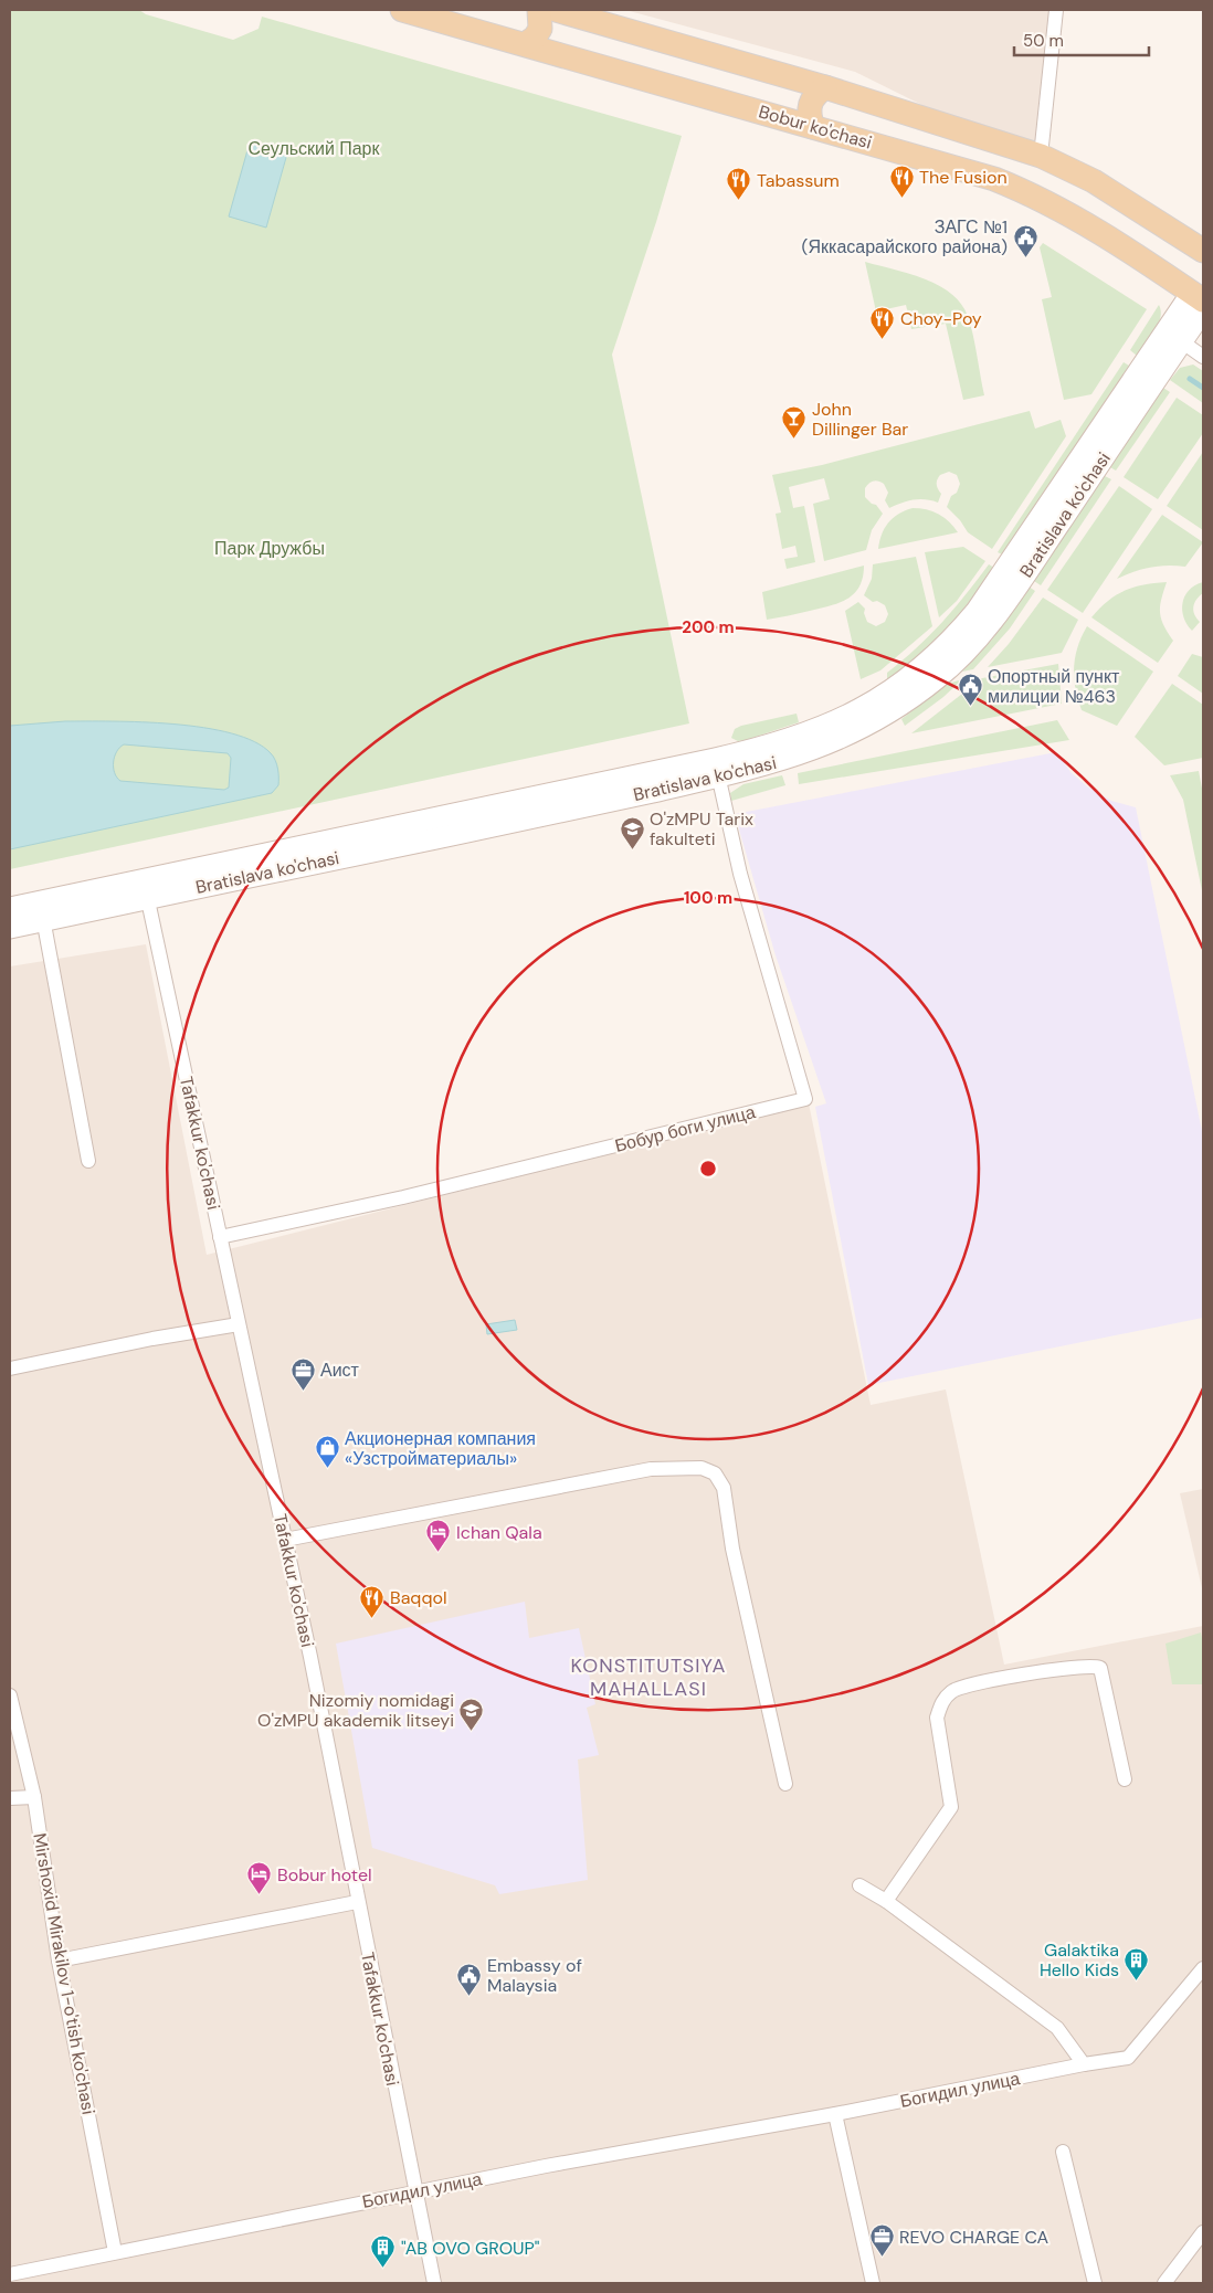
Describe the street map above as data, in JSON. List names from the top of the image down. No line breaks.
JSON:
{"streets":{"main road":["Bobur ko'chasi","Bratislava ko'chasi"],"street":["Бобур боги улица","Tafakkur ko'chasi","Mirshoxid Mirakilov 1-o'tish ko'chasi","Богидил улица"]},"crossings":[["Bobur ko'chasi","Bratislava ko'chasi"],["Bratislava ko'chasi","Бобур боги улица"],["Bratislava ko'chasi","Tafakkur ko'chasi"],["Бобур боги улица","Tafakkur ko'chasi"],["Tafakkur ko'chasi","Богидил улица"],["Mirshoxid Mirakilov 1-o'tish ko'chasi","Богидил улица"]],"districts":["KONSTITUTSIYA MAHALLASI"],"parks":["Сеульский Парк","Парк Дружбы"],"places":{"restaurant":["The Fusion","Tabassum","Choy-Poy","Baqqol"],"public building":["ЗАГС №1 (Яккасарайского района)","Опортный пункт милиции №463","Embassy of Malaysia"],"bar":["John Dillinger Bar"],"school or university":["O'zMPU Tarix fakulteti","Nizomiy nomidagi O'zMPU akademik litseyi"],"office":["Аист","REVO CHARGE CA"],"shop":["Акционерная компания «Узстройматериалы»"],"hotel":["Ichan Qala","Bobur hotel"],"building":["Galaktika Hello Kids","\"AB OVO GROUP\""]},"scale_bar":"50 m","rings":["200 m","100 m"]}
